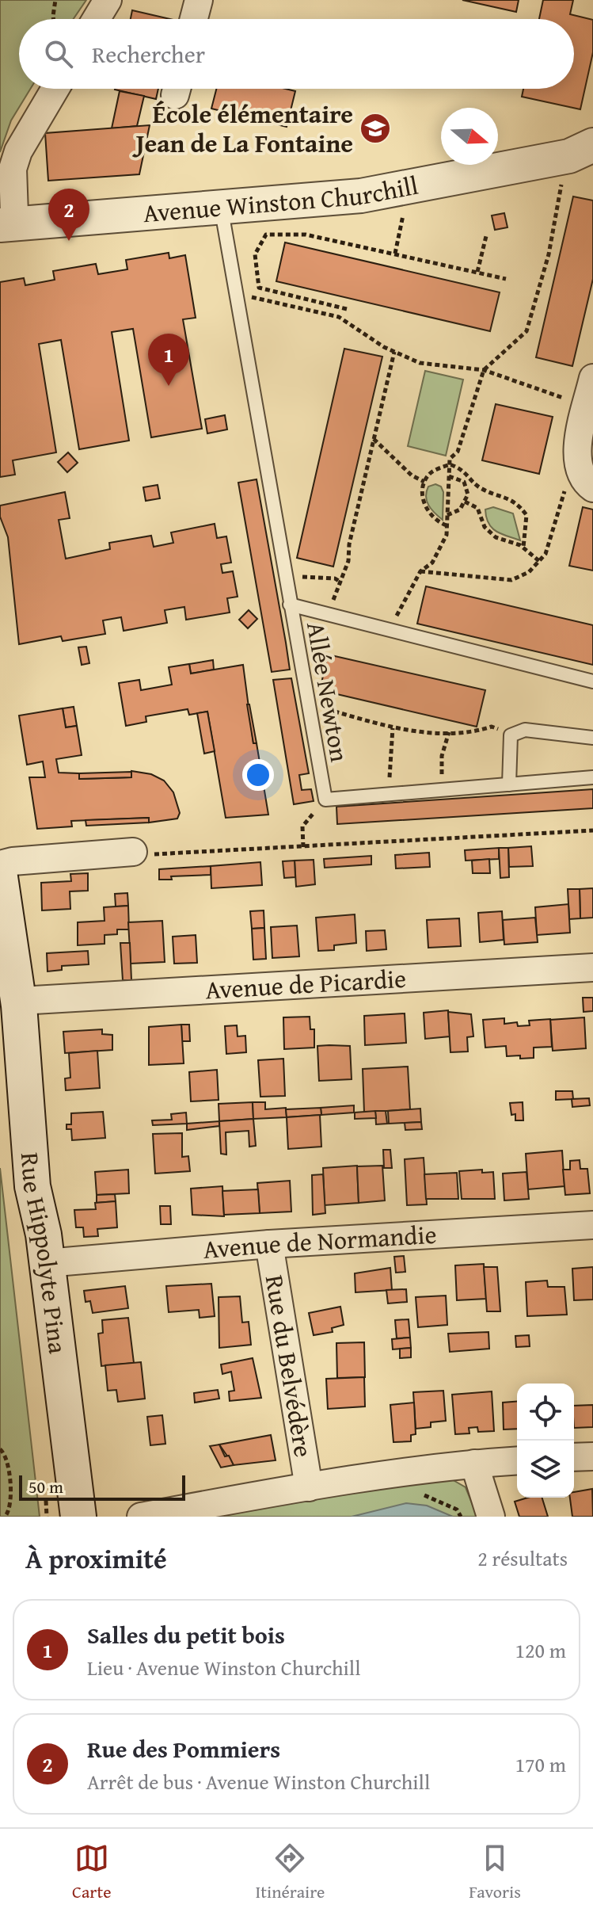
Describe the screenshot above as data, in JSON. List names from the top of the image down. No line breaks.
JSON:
{"streets":{"main road":["Rue Hippolyte Pina"],"street":["Avenue Winston Churchill","Avenue de Picardie","Avenue de Normandie","Rue du Belvédère"],"lane":["Allée Newton"]},"crossings":[["Avenue de Picardie","Rue Hippolyte Pina"],["Avenue de Normandie","Rue Hippolyte Pina"],["Avenue de Normandie","Rue du Belvédère"]],"places":{"school or university":["École élémentaire Jean de La Fontaine"]},"scale_bar":"50 m","north":"right","page":{"search":"Rechercher","pins":["2","1"],"scale":"50 m","heading":["À proximité","2 résultats"],"list":[{"mark":"1","name":"Salles du petit bois","note":"Lieu · Avenue Winston Churchill","value":"120 m"},{"mark":"2","name":"Rue des Pommiers","note":"Arrêt de bus · Avenue Winston Churchill","value":"170 m"}],"nav":["Carte","Itinéraire","Favoris"]}}
